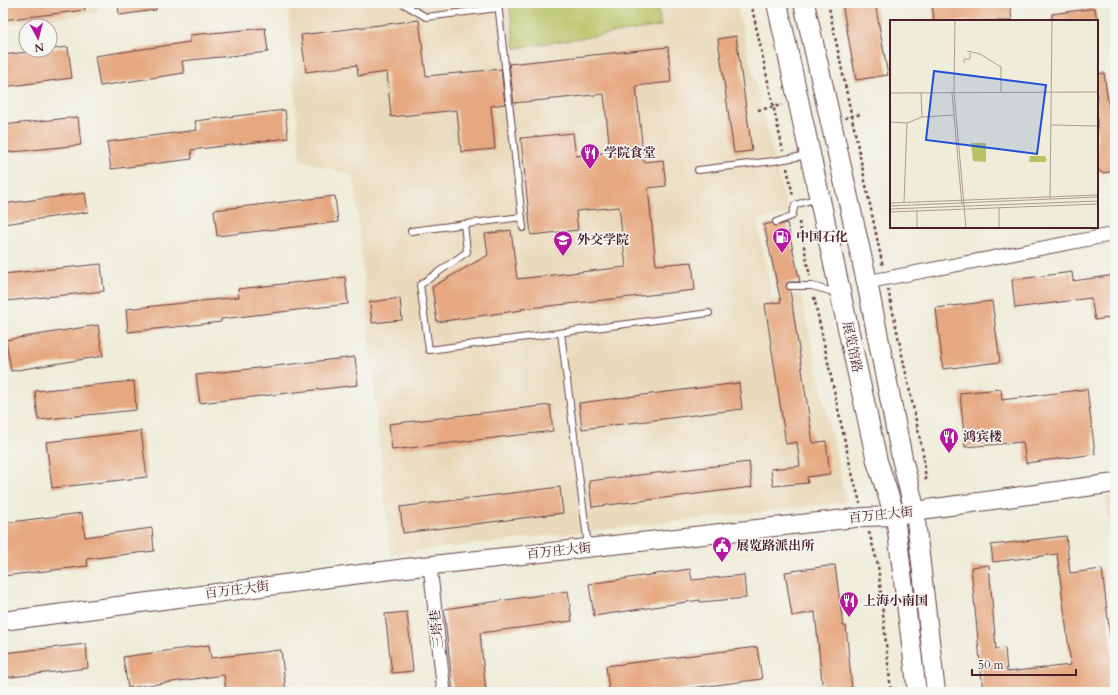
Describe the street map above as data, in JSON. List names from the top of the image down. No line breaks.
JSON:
{"streets":{"main road":["展览馆路","百万庄大街"],"street":["三塔巷"]},"crossings":[["展览馆路","百万庄大街"],["百万庄大街","三塔巷"]],"places":{"restaurant":["学院食堂","鸿宾楼","上海小南国"],"fuel station":["中国石化"],"school or university":["外交学院"],"public building":["展览路派出所"]},"scale_bar":"50 m","north":"bottom"}
